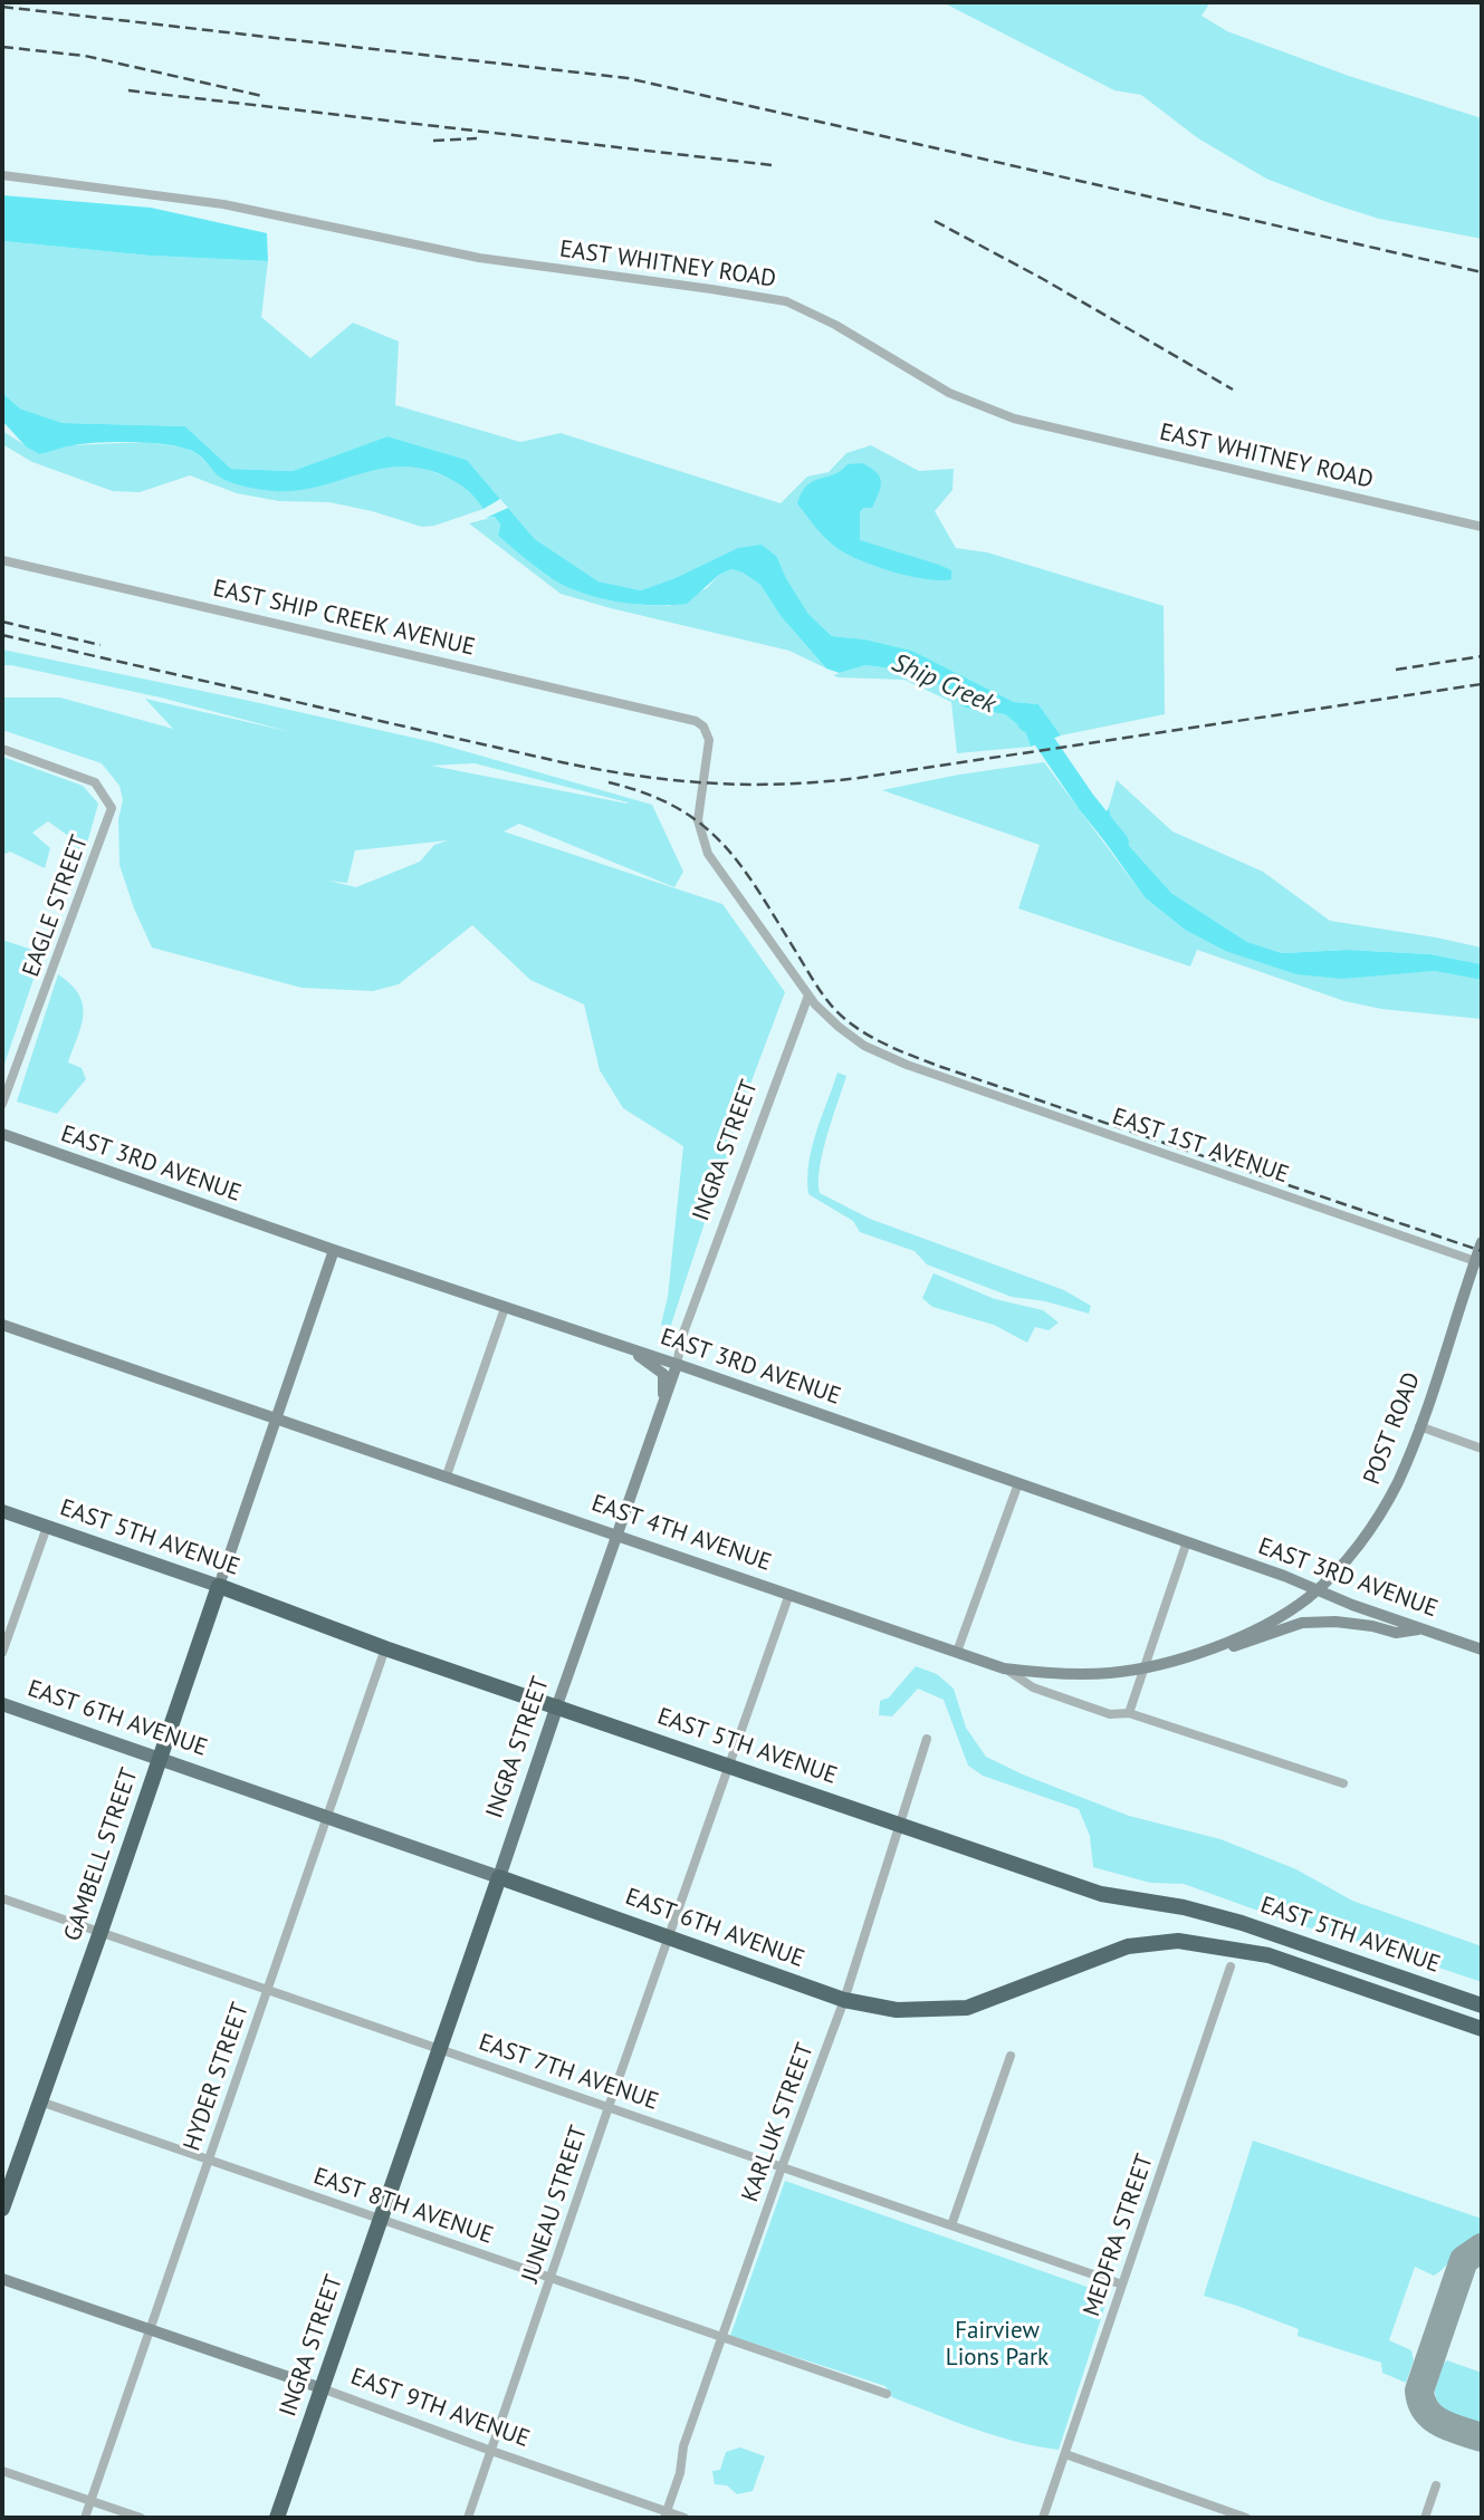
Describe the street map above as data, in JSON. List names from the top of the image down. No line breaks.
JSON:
{"streets":{"highway":["INGRA STREET","EAST 5TH AVENUE","EAST 6TH AVENUE","GAMBELL STREET"],"main road":["EAST 3RD AVENUE","POST ROAD","EAST 4TH AVENUE","EAST 9TH AVENUE"],"street":["EAST WHITNEY ROAD","EAST SHIP CREEK AVENUE","EAGLE STREET","EAST 1ST AVENUE","EAST 7TH AVENUE","HYDER STREET","KARLUK STREET","JUNEAU STREET","EAST 8TH AVENUE","MEDFRA STREET"]},"crossings":[["EAST SHIP CREEK AVENUE","EAST 1ST AVENUE"],["EAST 1ST AVENUE","INGRA STREET"],["EAST 1ST AVENUE","POST ROAD"],["INGRA STREET","EAST 3RD AVENUE"],["INGRA STREET","EAST 4TH AVENUE"],["INGRA STREET","EAST 5TH AVENUE"],["INGRA STREET","EAST 6TH AVENUE"],["INGRA STREET","EAST 7TH AVENUE"],["INGRA STREET","EAST 8TH AVENUE"],["INGRA STREET","EAST 9TH AVENUE"],["EAST 3RD AVENUE","POST ROAD"],["EAST 3RD AVENUE","GAMBELL STREET"],["POST ROAD","EAST 4TH AVENUE"],["EAST 4TH AVENUE","GAMBELL STREET"],["EAST 4TH AVENUE","JUNEAU STREET"],["EAST 5TH AVENUE","EAST 6TH AVENUE"],["EAST 5TH AVENUE","GAMBELL STREET"],["EAST 5TH AVENUE","HYDER STREET"],["EAST 5TH AVENUE","KARLUK STREET"],["EAST 5TH AVENUE","JUNEAU STREET"],["EAST 6TH AVENUE","GAMBELL STREET"],["EAST 6TH AVENUE","HYDER STREET"],["EAST 6TH AVENUE","KARLUK STREET"],["EAST 6TH AVENUE","JUNEAU STREET"],["GAMBELL STREET","EAST 7TH AVENUE"],["GAMBELL STREET","EAST 8TH AVENUE"],["EAST 7TH AVENUE","HYDER STREET"],["EAST 7TH AVENUE","KARLUK STREET"],["EAST 7TH AVENUE","JUNEAU STREET"],["EAST 7TH AVENUE","MEDFRA STREET"],["HYDER STREET","EAST 8TH AVENUE"],["HYDER STREET","EAST 9TH AVENUE"],["KARLUK STREET","EAST 8TH AVENUE"],["KARLUK STREET","EAST 9TH AVENUE"],["JUNEAU STREET","EAST 8TH AVENUE"],["JUNEAU STREET","EAST 9TH AVENUE"]],"water":["Ship Creek"],"parks":["Fairview Lions Park"]}
